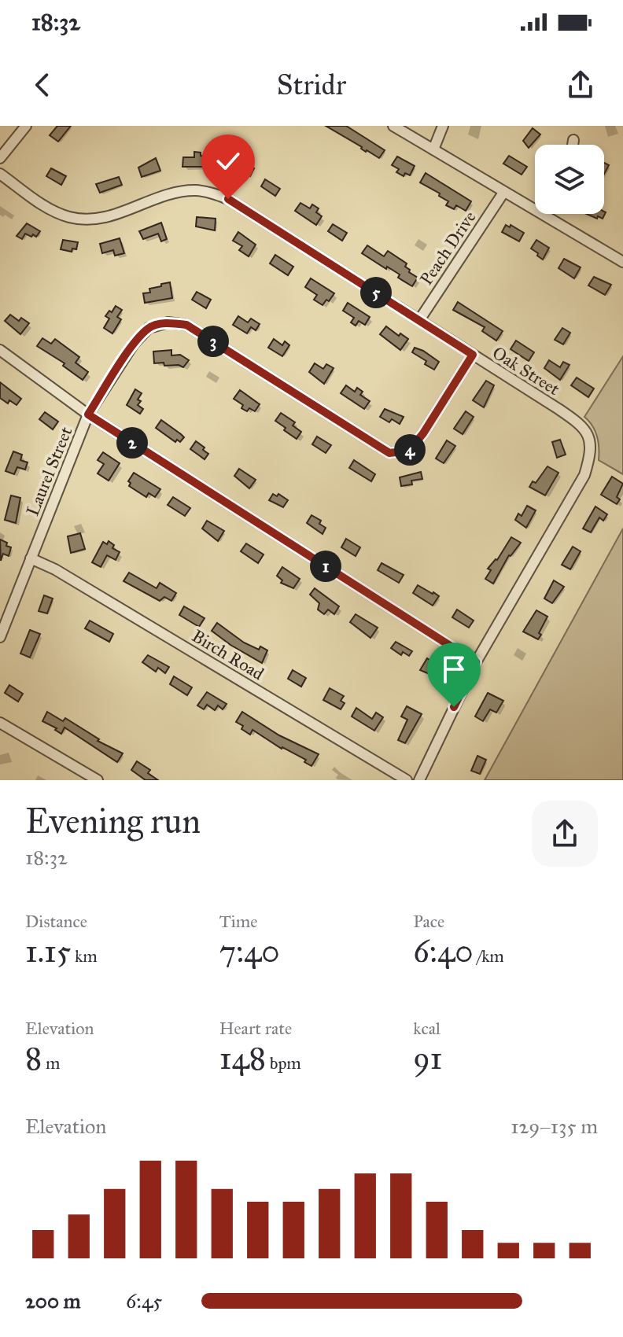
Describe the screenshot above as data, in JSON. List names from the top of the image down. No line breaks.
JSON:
{"streets":{"street":["Peach Drive","Oak Street","Laurel Street","Birch Road"]},"crossings":[["Peach Drive","Oak Street"],["Oak Street","Laurel Street"],["Laurel Street","Birch Road"]],"page":{"status":"18:32","header":"Stridr","pins":["5","3","2","4","1"],"heading":["Evening run","18:32"],"stats":[["Distance","1.15 km"],["Time","7:40"],["Pace","6:40 /km"],["Elevation","8 m"],["Heart rate","148 bpm"],["kcal","91"]],"chart":["Elevation","129–135 m"],"list":[{"name":"200 m","note":"6:45"}]}}
